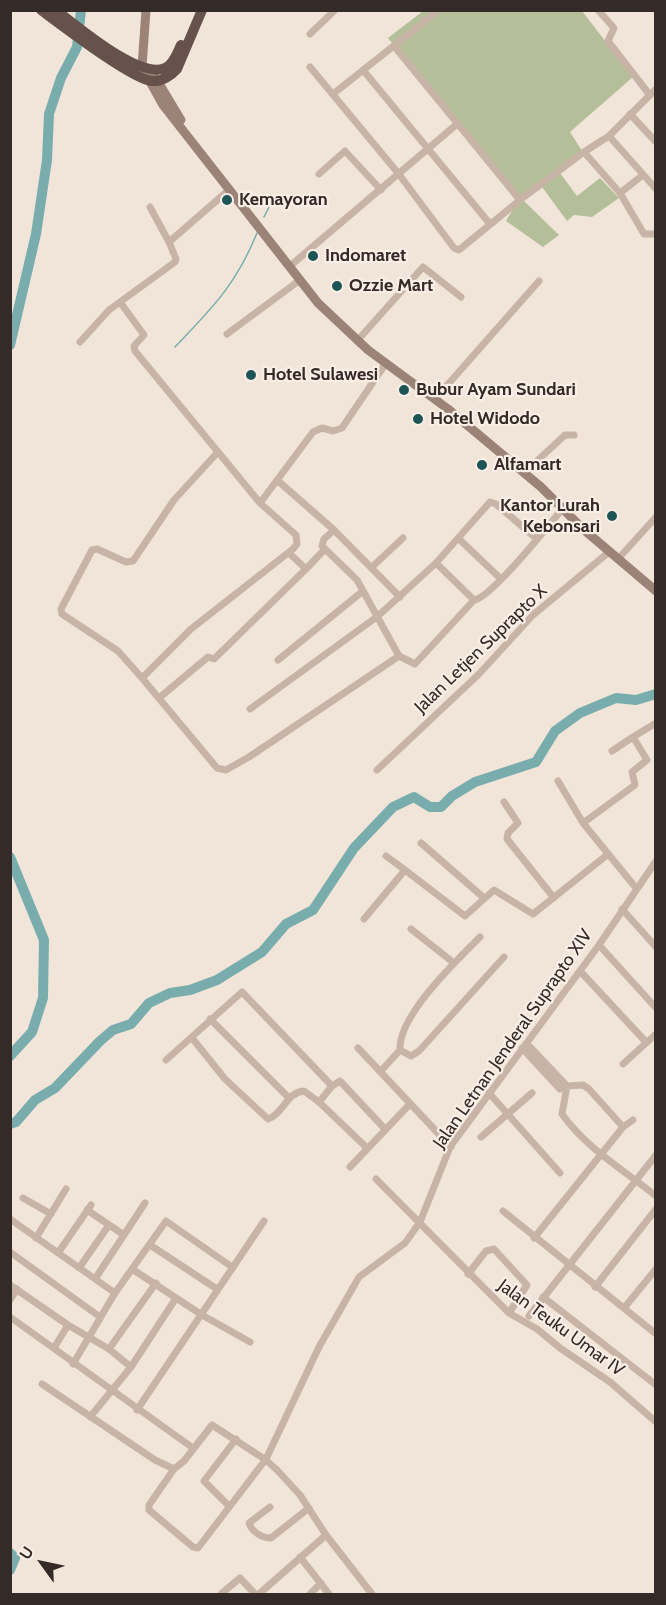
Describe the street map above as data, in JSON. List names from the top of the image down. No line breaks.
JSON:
{"streets":{"street":["Jalan Letjen Suprapto X","Jalan Letnan Jenderal Suprapto XIV","Jalan Teuku Umar IV"]},"crossings":[["Jalan Letnan Jenderal Suprapto XIV","Jalan Teuku Umar IV"]],"places":["Kemayoran","Indomaret","Ozzie Mart","Hotel Sulawesi","Bubur Ayam Sundari","Hotel Widodo","Alfamart","Kantor Lurah Kebonsari"],"north":"top left"}
